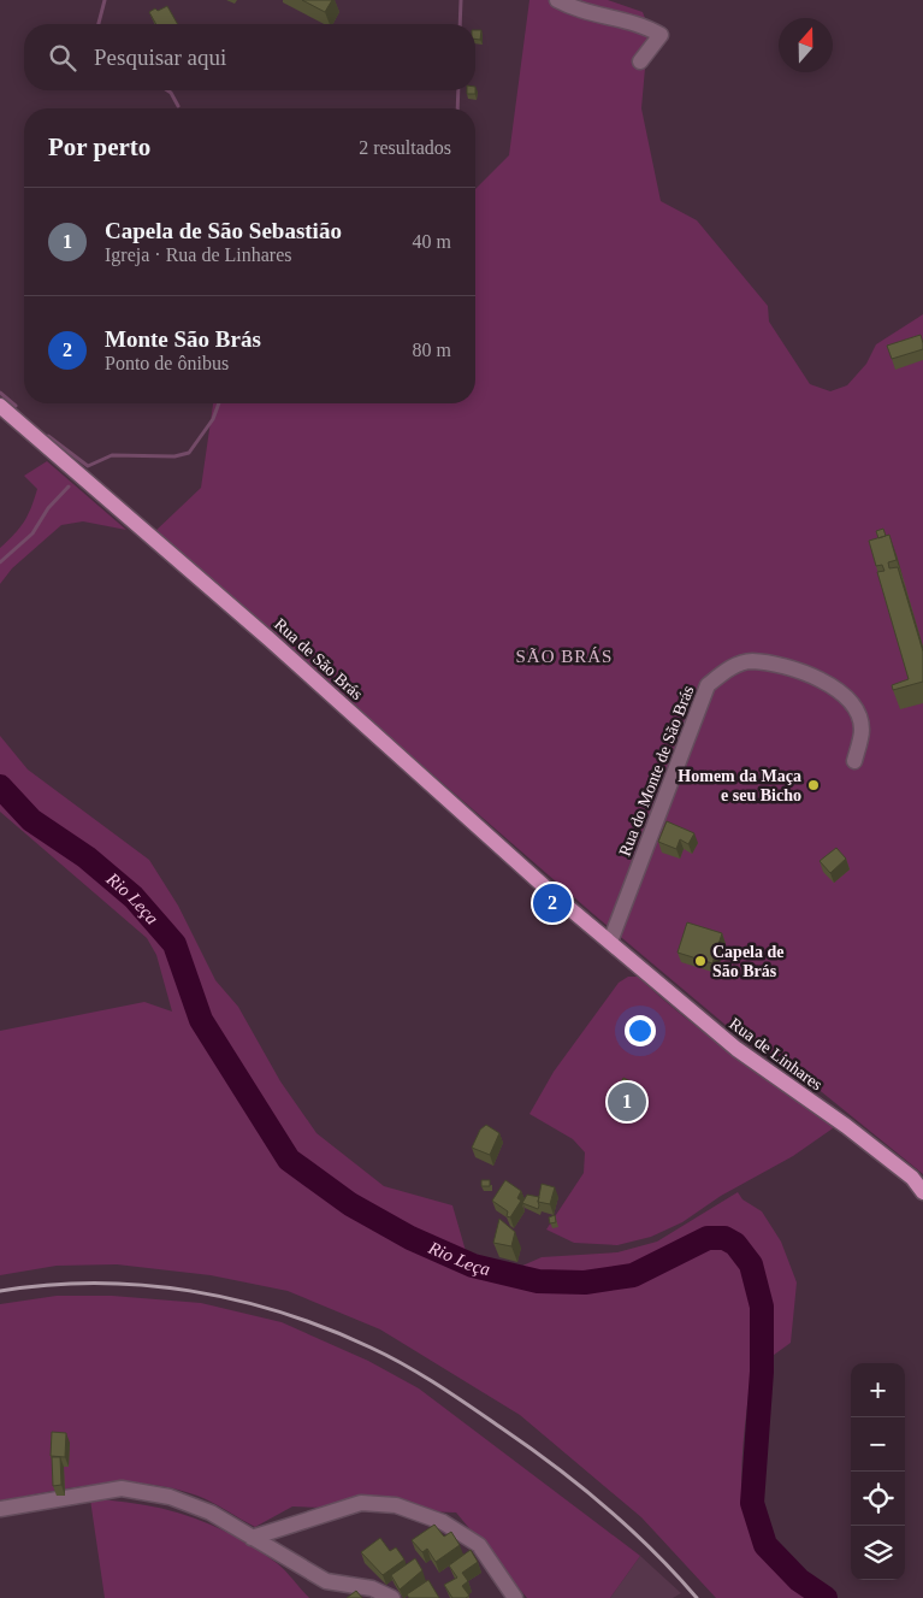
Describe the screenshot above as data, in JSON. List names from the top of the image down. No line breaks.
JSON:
{"streets":{"main road":["Rua de São Brás","Rua de Linhares"],"street":["Rua do Monte de São Brás"]},"crossings":[["Rua de São Brás","Rua do Monte de São Brás"],["Rua de São Brás","Rua de Linhares"],["Rua do Monte de São Brás","Rua de Linhares"]],"districts":["SÃO BRÁS"],"water":["Rio Leça"],"places":["Homem da Maça e seu Bicho","Capela de São Brás"],"north":"top","page":{"search":"Pesquisar aqui","heading":["Por perto","2 resultados"],"list":[{"mark":"1","name":"Capela de São Sebastião","note":"Igreja · Rua de Linhares","value":"40 m"},{"mark":"2","name":"Monte São Brás","note":"Ponto de ônibus","value":"80 m"}],"pins":["2","1"],"map_buttons":["+","−"]}}
